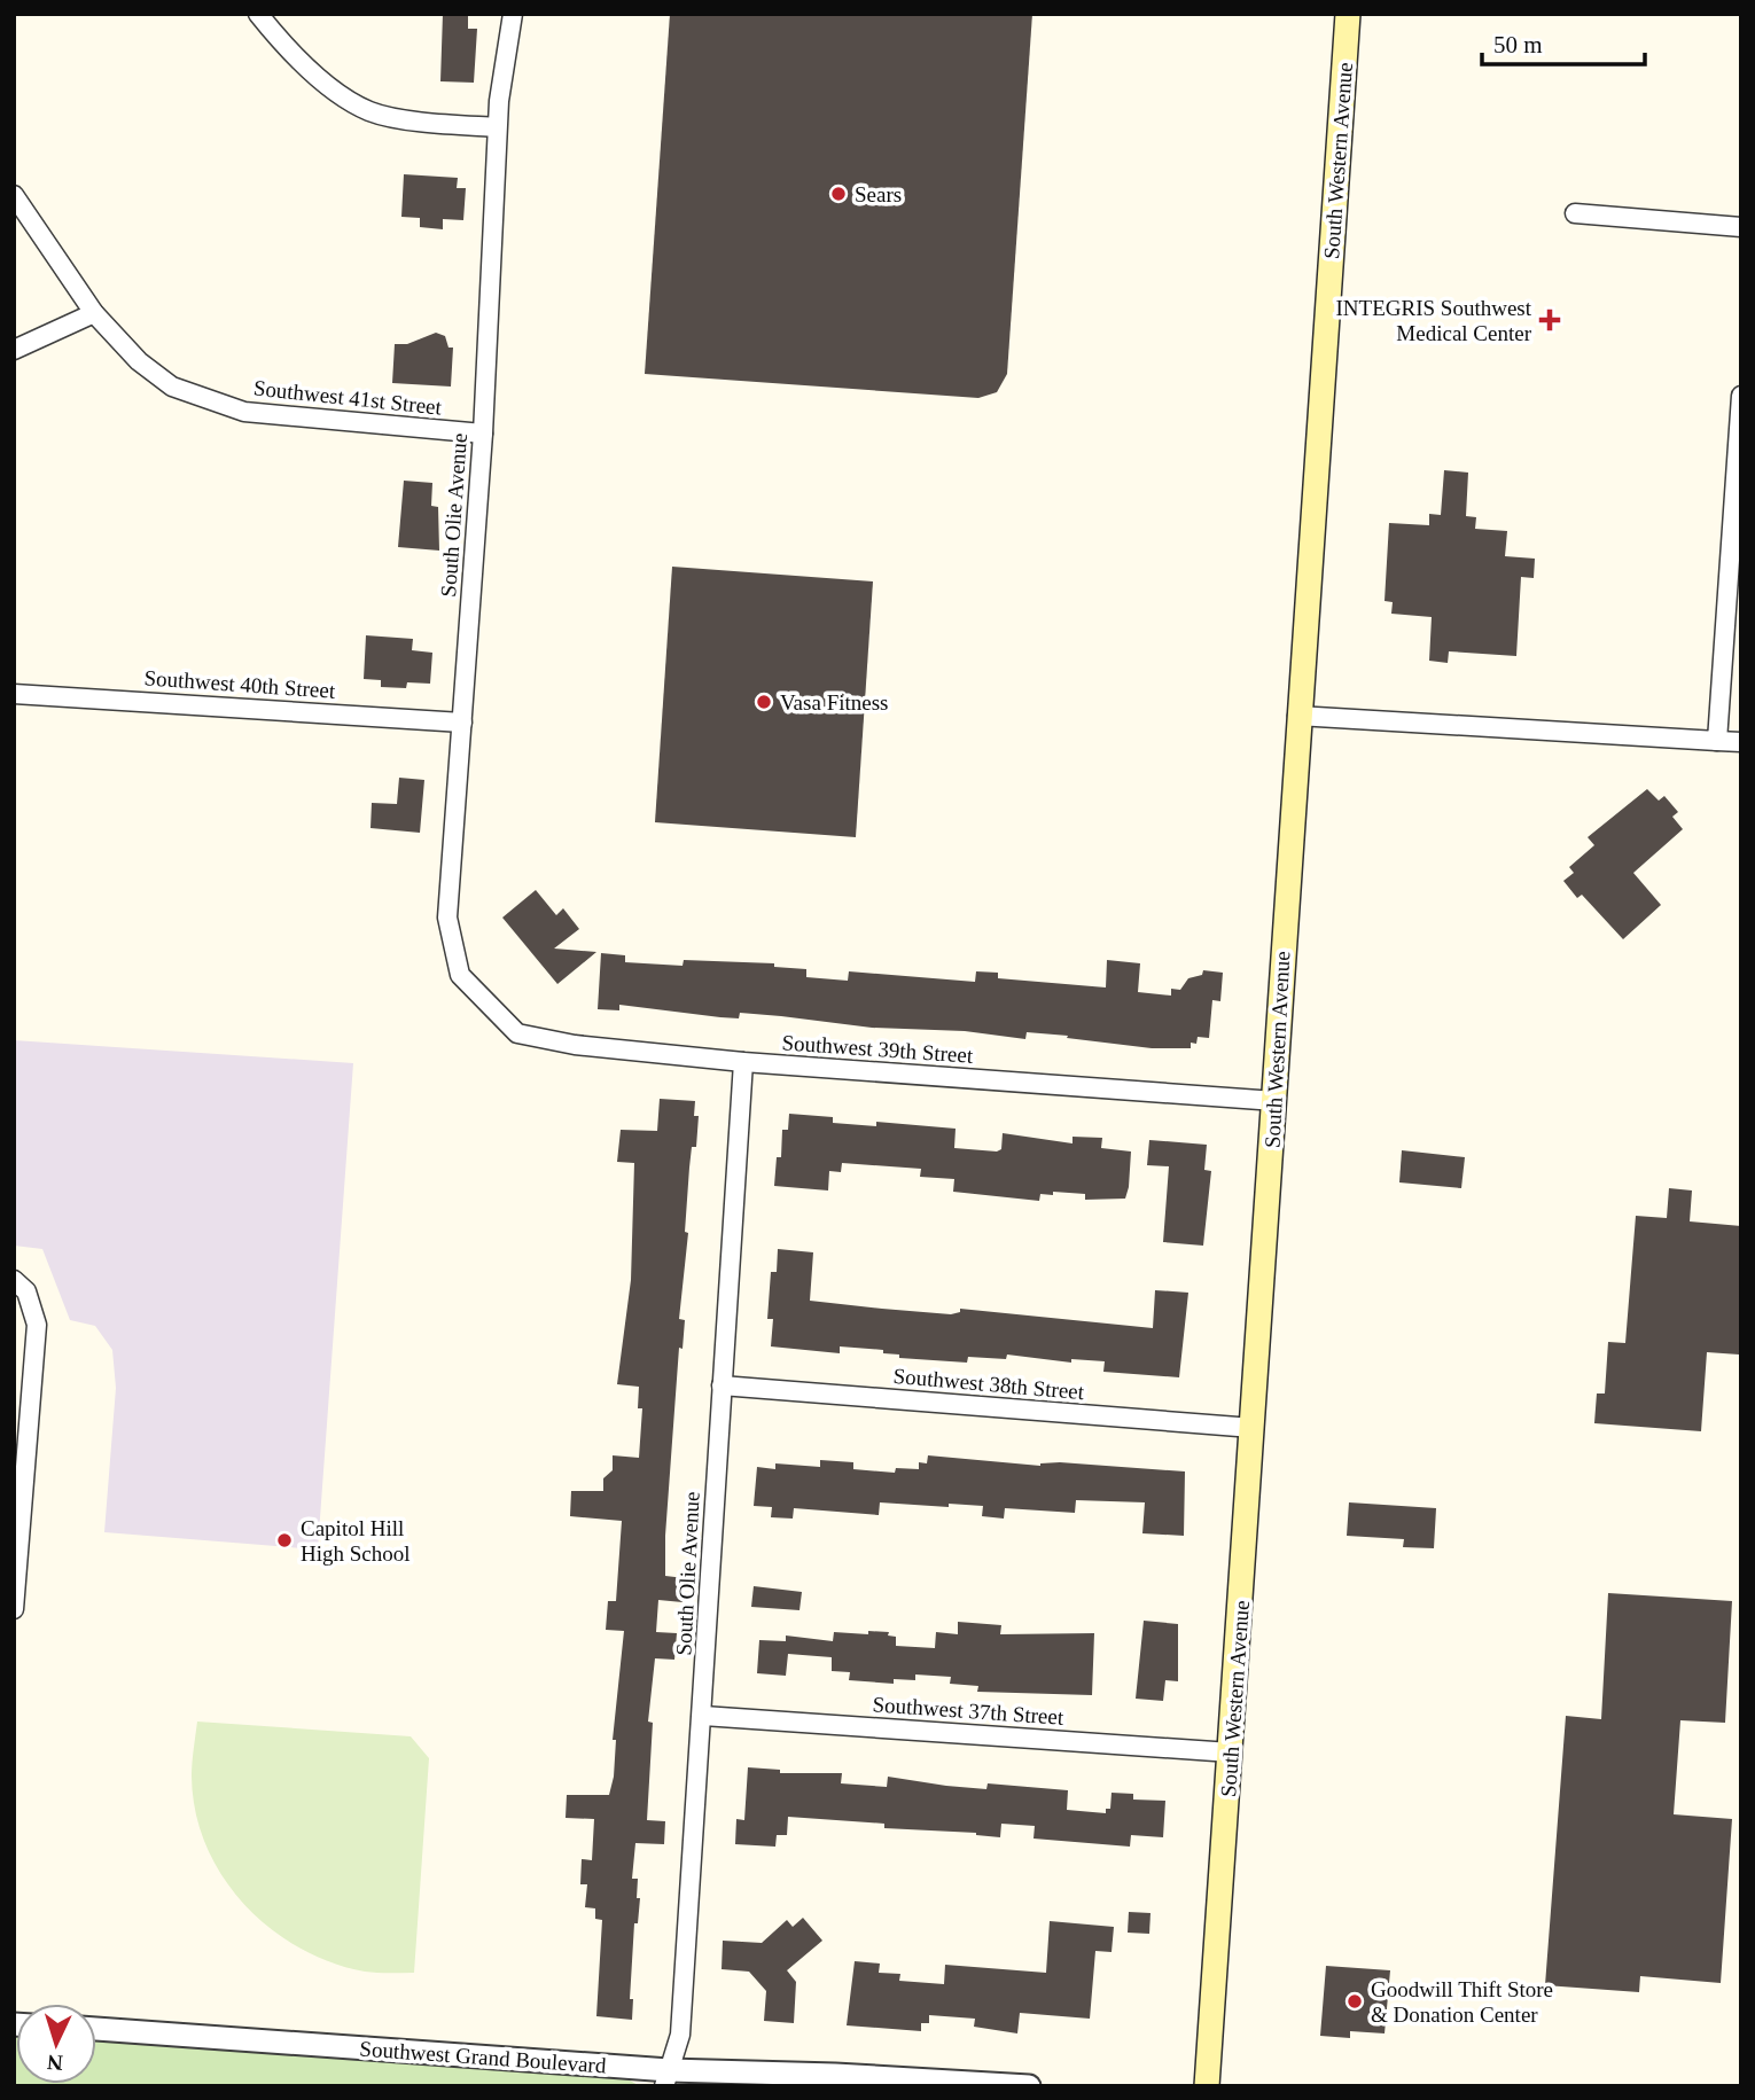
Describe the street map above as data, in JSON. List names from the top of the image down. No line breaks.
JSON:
{"streets":{"main road":["South Western Avenue"],"street":["Southwest 41st Street","South Olie Avenue","Southwest 40th Street","Southwest 39th Street","Southwest 38th Street","Southwest 37th Street","Southwest Grand Boulevard"]},"crossings":[["South Western Avenue","Southwest 39th Street"],["South Western Avenue","Southwest 38th Street"],["South Western Avenue","Southwest 37th Street"],["Southwest 41st Street","South Olie Avenue"],["South Olie Avenue","Southwest 40th Street"],["South Olie Avenue","Southwest 39th Street"],["South Olie Avenue","Southwest 38th Street"],["South Olie Avenue","Southwest 37th Street"],["South Olie Avenue","Southwest Grand Boulevard"]],"places":{"other":["Sears","Vasa Fitness","Capitol Hill High School","Goodwill Thift Store & Donation Center"],"health":["INTEGRIS Southwest Medical Center"]},"scale_bar":"50 m","north":"bottom"}
